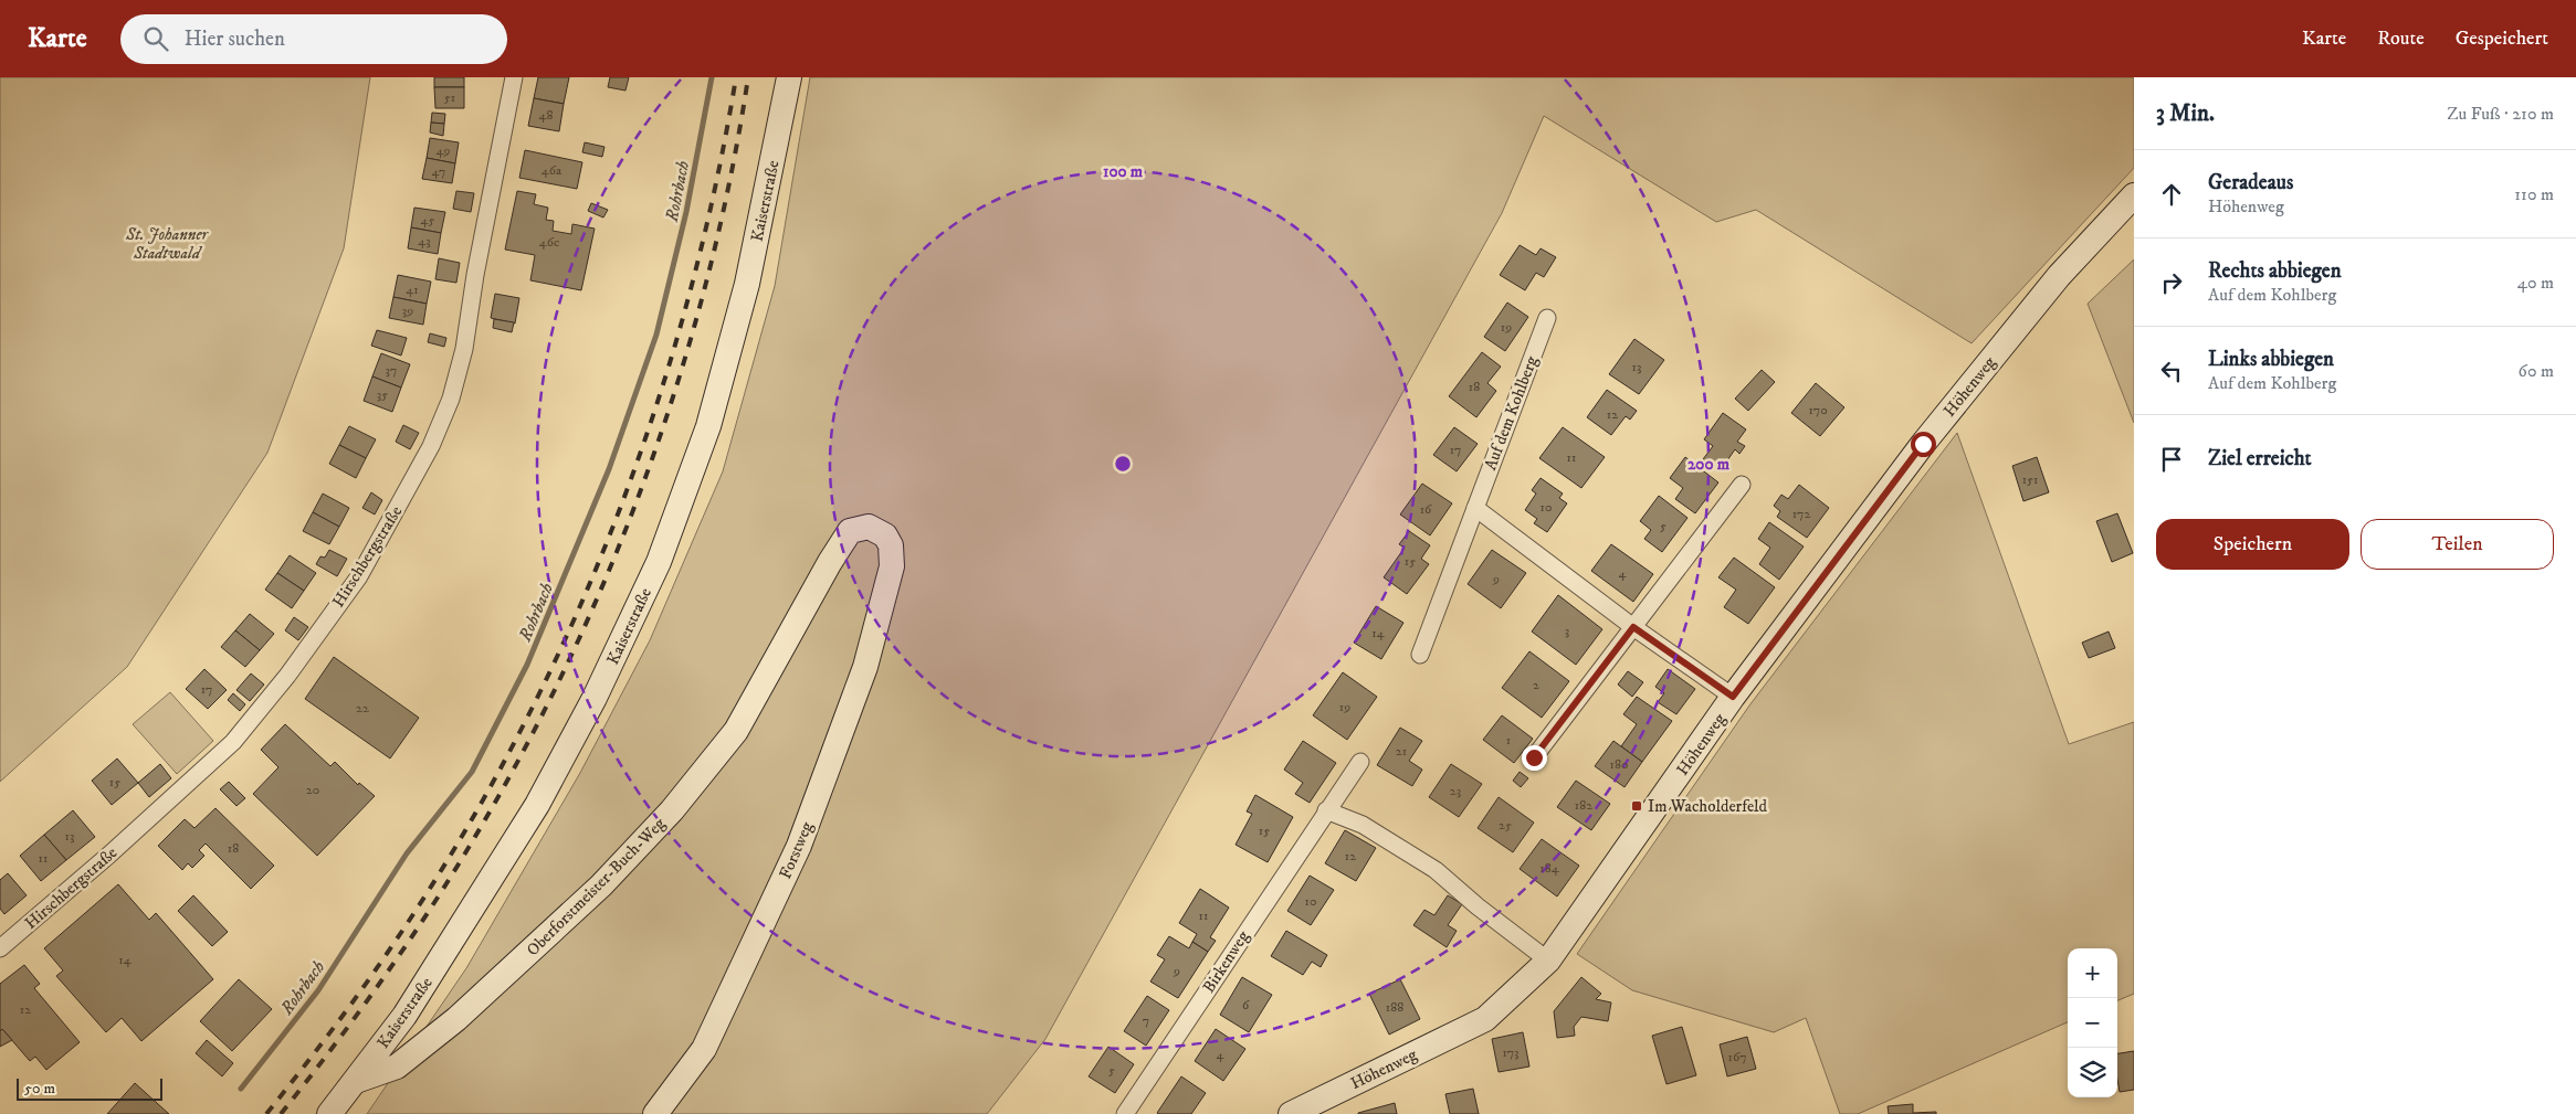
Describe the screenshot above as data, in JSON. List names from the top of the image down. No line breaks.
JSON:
{"streets":{"street":["Kaiserstraße","Höhenweg","Auf dem Kohlberg","Hirschbergstraße","Forstweg","Oberforstmeister-Buch-Weg","Birkenweg"]},"crossings":[["Kaiserstraße","Oberforstmeister-Buch-Weg"],["Forstweg","Oberforstmeister-Buch-Weg"]],"water":["Rohrbach"],"parks":["St. Johanner Stadtwald"],"places":{"transit":["Im Wacholderfeld"]},"house_numbers":["51","48","49","46a","47","45","43","46c","41","39","19","13","37","18","35","170","12","17","11","151","10","16","172","5","15","4","9","3","14","2","17","19","22","1","21","180","15","20","23","182","25","15","13","18","12","11","184","10","11","14","9","6","188","12","7","173","4","167","5"],"scale_bar":"50 m","page":{"header":"Karte","search":"Hier suchen","nav":["Karte","Route","Gespeichert"],"heading":["3 Min.","Zu Fuß · 210 m"],"list":[["Geradeaus","Höhenweg","110 m"],["Rechts abbiegen","Auf dem Kohlberg","40 m"],["Links abbiegen","Auf dem Kohlberg","60 m"],"Ziel erreicht"],"buttons":["Speichern","Teilen"],"map_buttons":["+","−"],"scale":"50 m"},"rings":["100 m","200 m"]}
